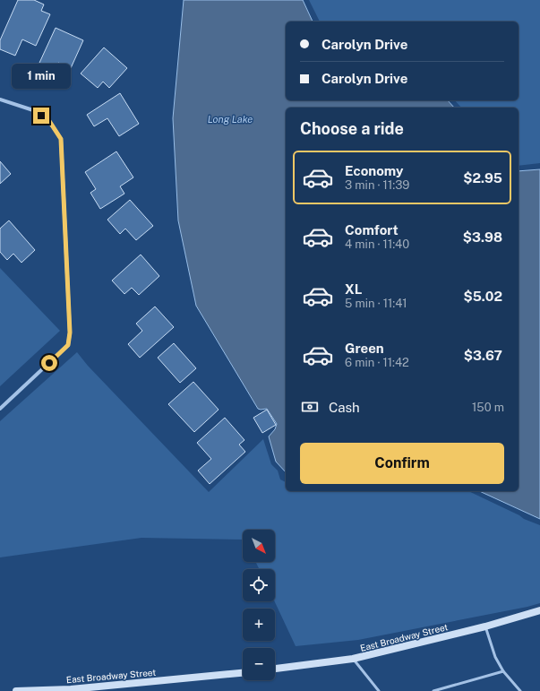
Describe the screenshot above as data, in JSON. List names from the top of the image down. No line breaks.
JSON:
{"streets":{"main road":["East Broadway Street"]},"water":["Long Lake"],"north":"bottom right","page":{"banner":["Carolyn Drive","Carolyn Drive"],"bubble":"1 min","heading":"Choose a ride","list":[{"name":"Economy","note":"3 min · 11:39","value":"$2.95"},{"name":"Comfort","note":"4 min · 11:40","value":"$3.98"},{"name":"XL","note":"5 min · 11:41","value":"$5.02"},{"name":"Green","note":"6 min · 11:42","value":"$3.67"}],"pay":["Cash","150 m"],"buttons":"Confirm","map_buttons":["+","−"]}}
